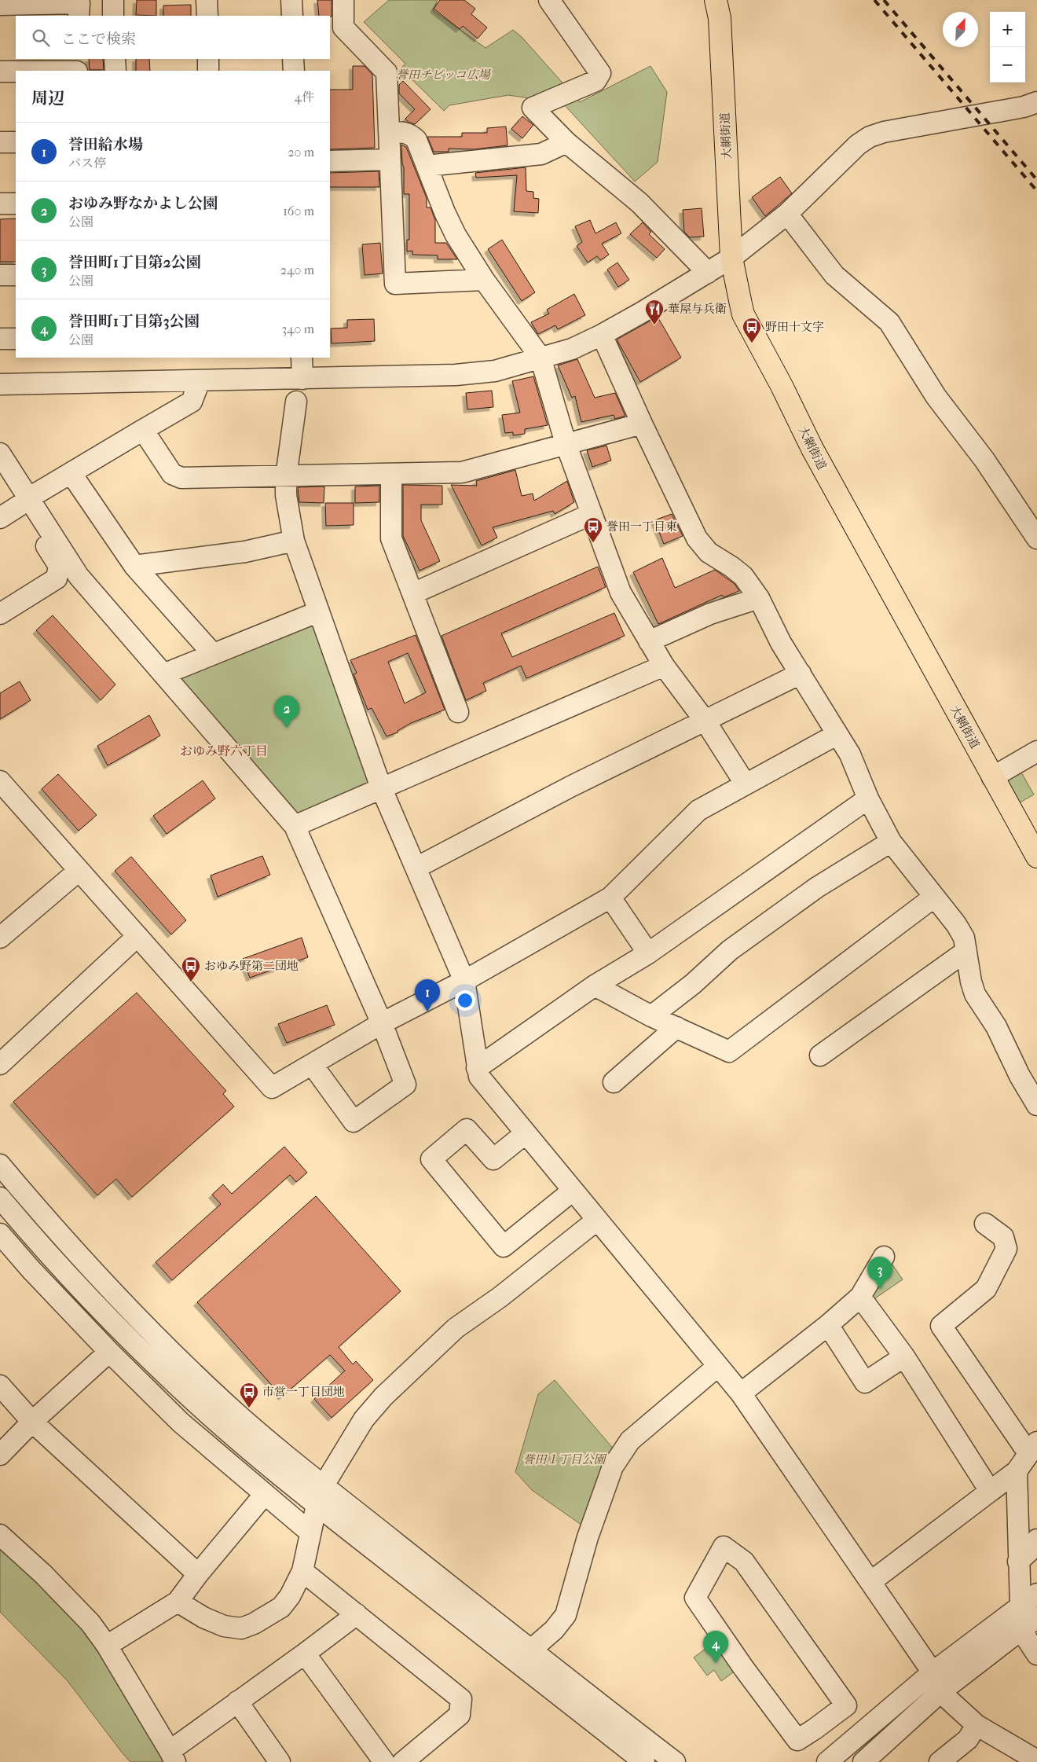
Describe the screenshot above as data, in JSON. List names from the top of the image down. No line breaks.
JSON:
{"streets":{"main road":["大網街道"]},"districts":["おゆみ野六丁目"],"parks":["誉田チビッコ広場","誉田１丁目公園"],"places":{"restaurant":["華屋与兵衛"],"bus stop":["野田十文字","誉田一丁目東","おゆみ野第二団地","市営一丁目団地"]},"north":"top right","page":{"map_buttons":["+","−"],"search":"ここで検索","heading":["周辺","4件"],"list":[{"mark":"1","name":"誉田給水場","note":"バス停","value":"20 m"},{"mark":"2","name":"おゆみ野なかよし公園","note":"公園","value":"160 m"},{"mark":"3","name":"誉田町1丁目第2公園","note":"公園","value":"240 m"},{"mark":"4","name":"誉田町1丁目第3公園","note":"公園","value":"340 m"}],"pins":["2","1","3","4"]}}
